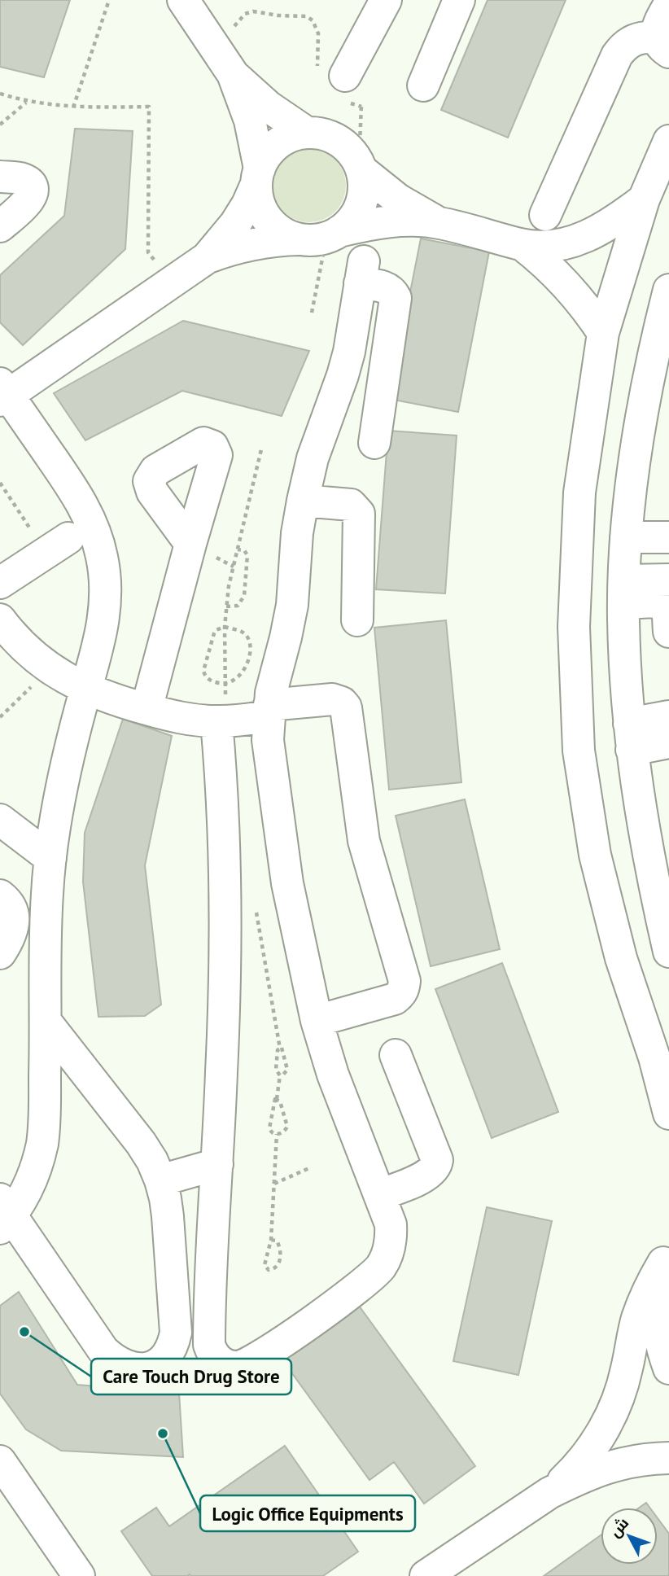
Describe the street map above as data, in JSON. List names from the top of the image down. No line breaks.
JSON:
{"places":["Care Touch Drug Store","Logic Office Equipments"],"north":"top left"}
